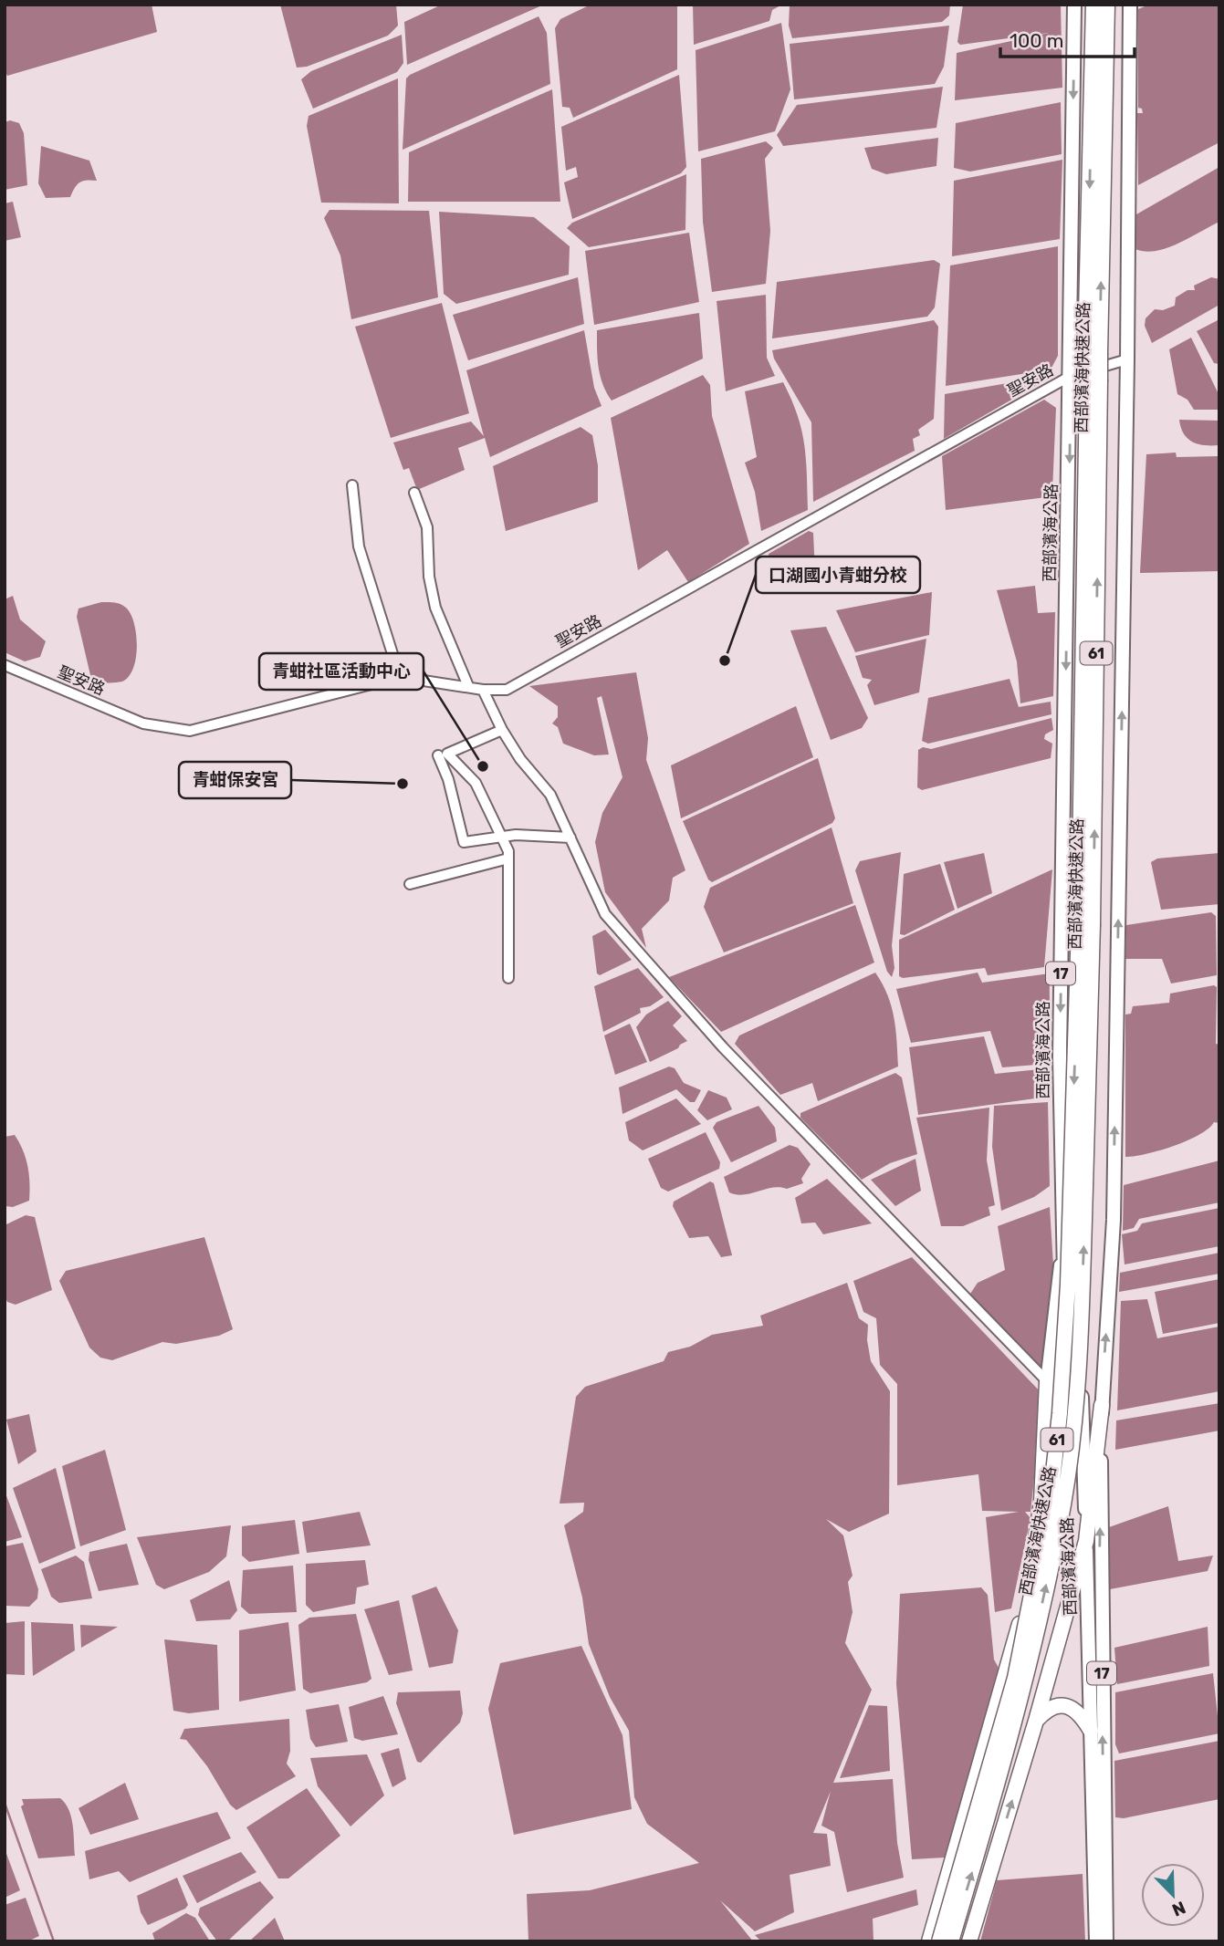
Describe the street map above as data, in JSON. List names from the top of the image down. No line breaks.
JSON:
{"streets":{"highway":["西部濱海快速公路","61"],"main road":["西部濱海公路","17"],"street":["聖安路"]},"crossings":[["聖安路","西部濱海公路"]],"places":["口湖國小青蚶分校","青蚶社區活動中心","青蚶保安宮"],"scale_bar":"100 m","north":"bottom right"}
